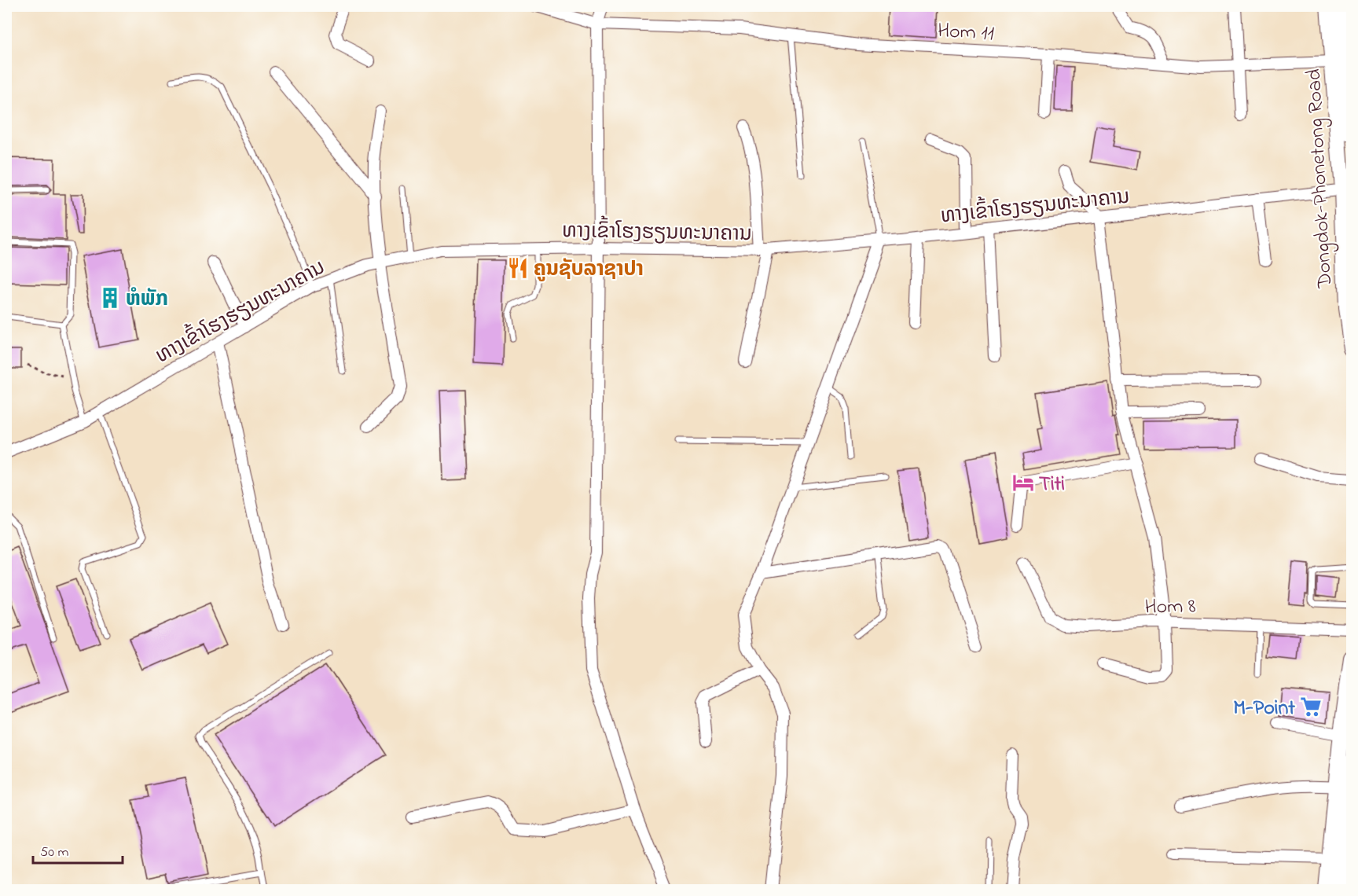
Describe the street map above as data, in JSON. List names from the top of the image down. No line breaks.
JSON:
{"streets":{"main road":["Dongdok-Phonetong Road"],"street":["Hom 11","ທາງເຂົ້າໂຮງຮຽນທະນາຄານ","Hom 8"]},"crossings":[["Hom 11","Dongdok-Phonetong Road"],["Dongdok-Phonetong Road","ທາງເຂົ້າໂຮງຮຽນທະນາຄານ"]],"places":{"restaurant":["ຄູນຊັບລາຊາປາ"],"building":["ຫໍພັກ"],"hotel":["Titi"],"supermarket":["M-Point"]},"scale_bar":"50 m"}
